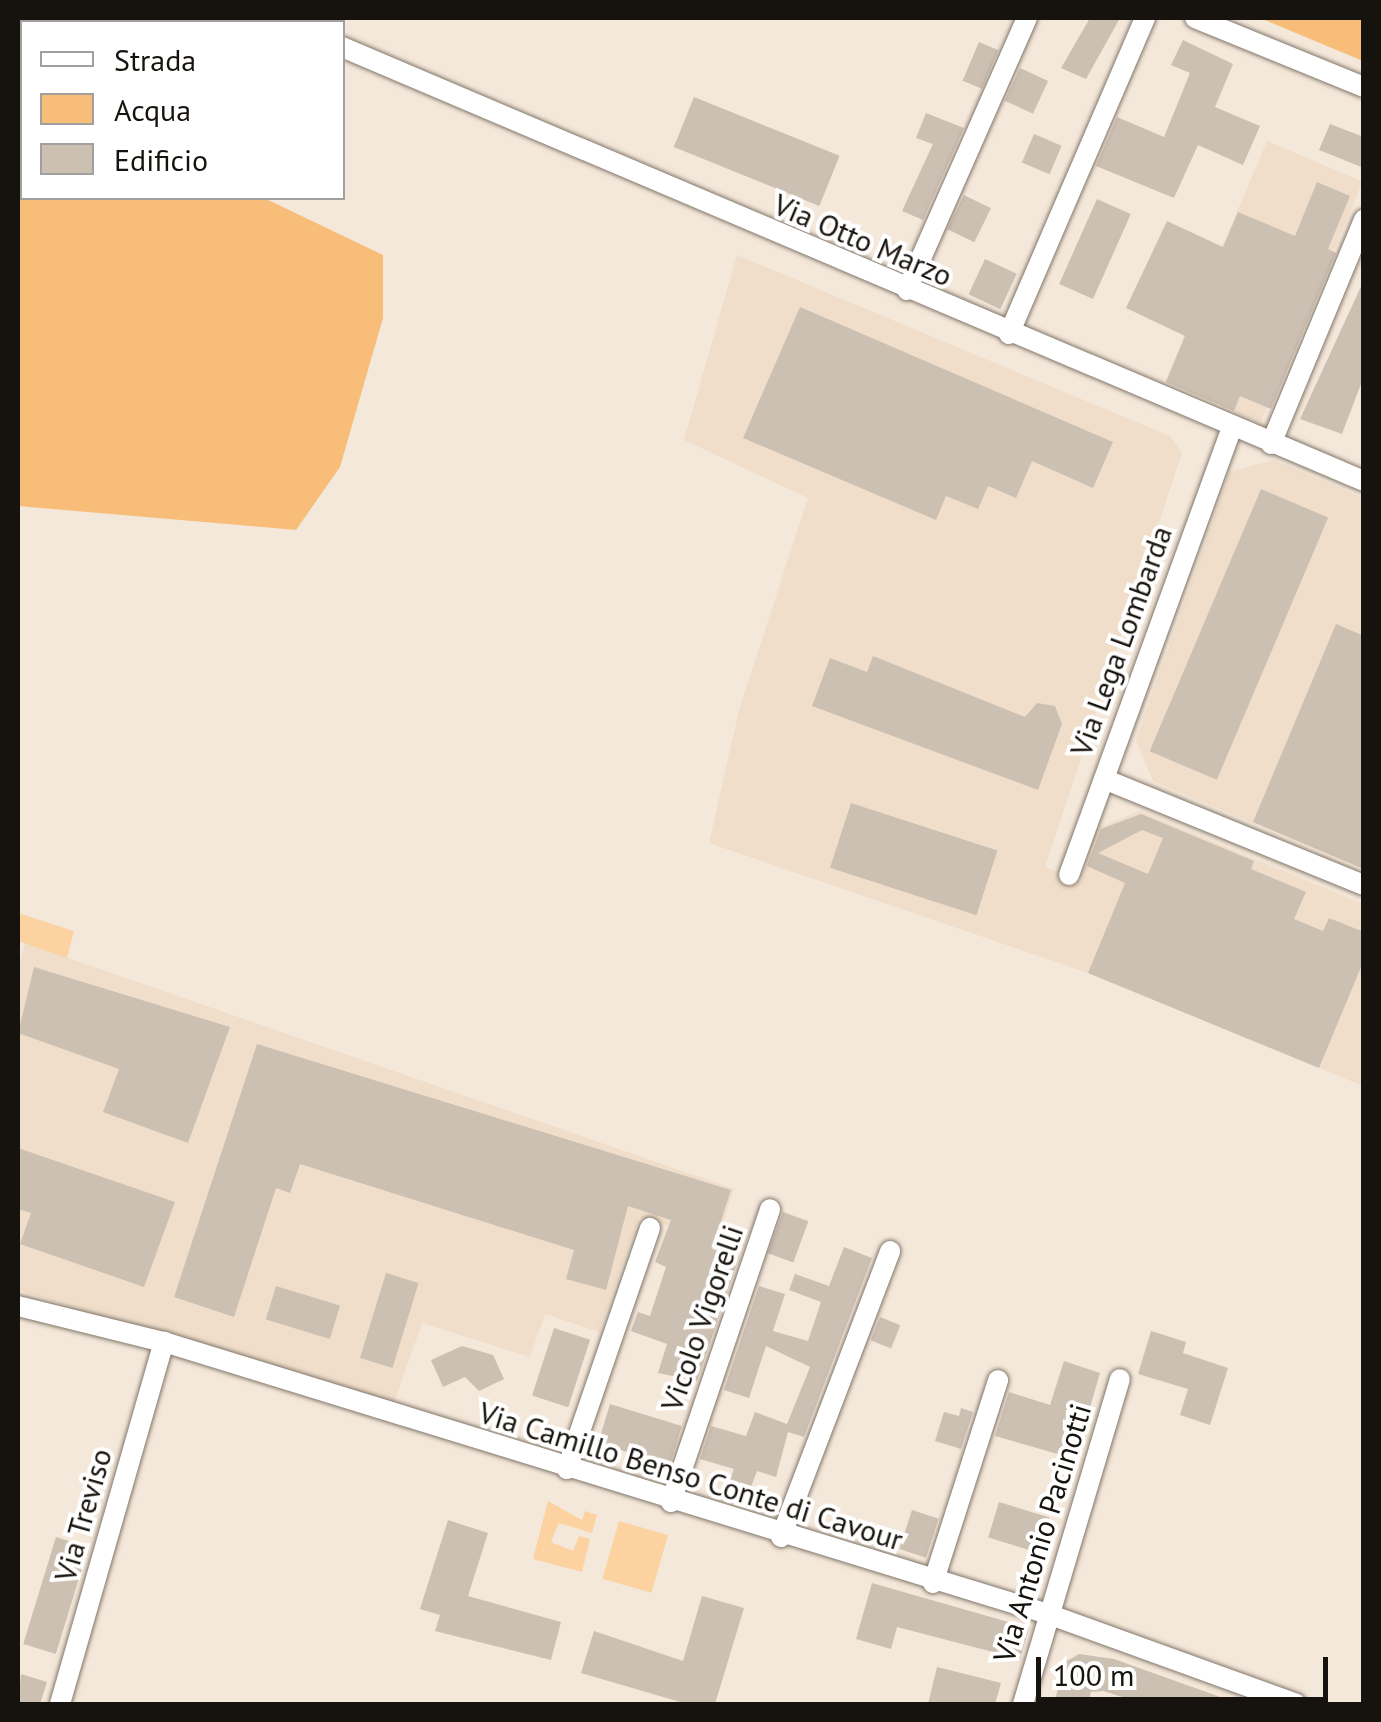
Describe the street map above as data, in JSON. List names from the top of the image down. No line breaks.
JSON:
{"streets":{"street":["Via Otto Marzo","Via Lega Lombarda","Vicolo Vigorelli","Via Camillo Benso Conte di Cavour","Via Treviso","Via Antonio Pacinotti"]},"crossings":[["Via Otto Marzo","Via Lega Lombarda"],["Vicolo Vigorelli","Via Camillo Benso Conte di Cavour"],["Via Camillo Benso Conte di Cavour","Via Treviso"],["Via Camillo Benso Conte di Cavour","Via Antonio Pacinotti"]],"legend":["Strada","Acqua","Edificio"],"scale_bar":"100 m"}
